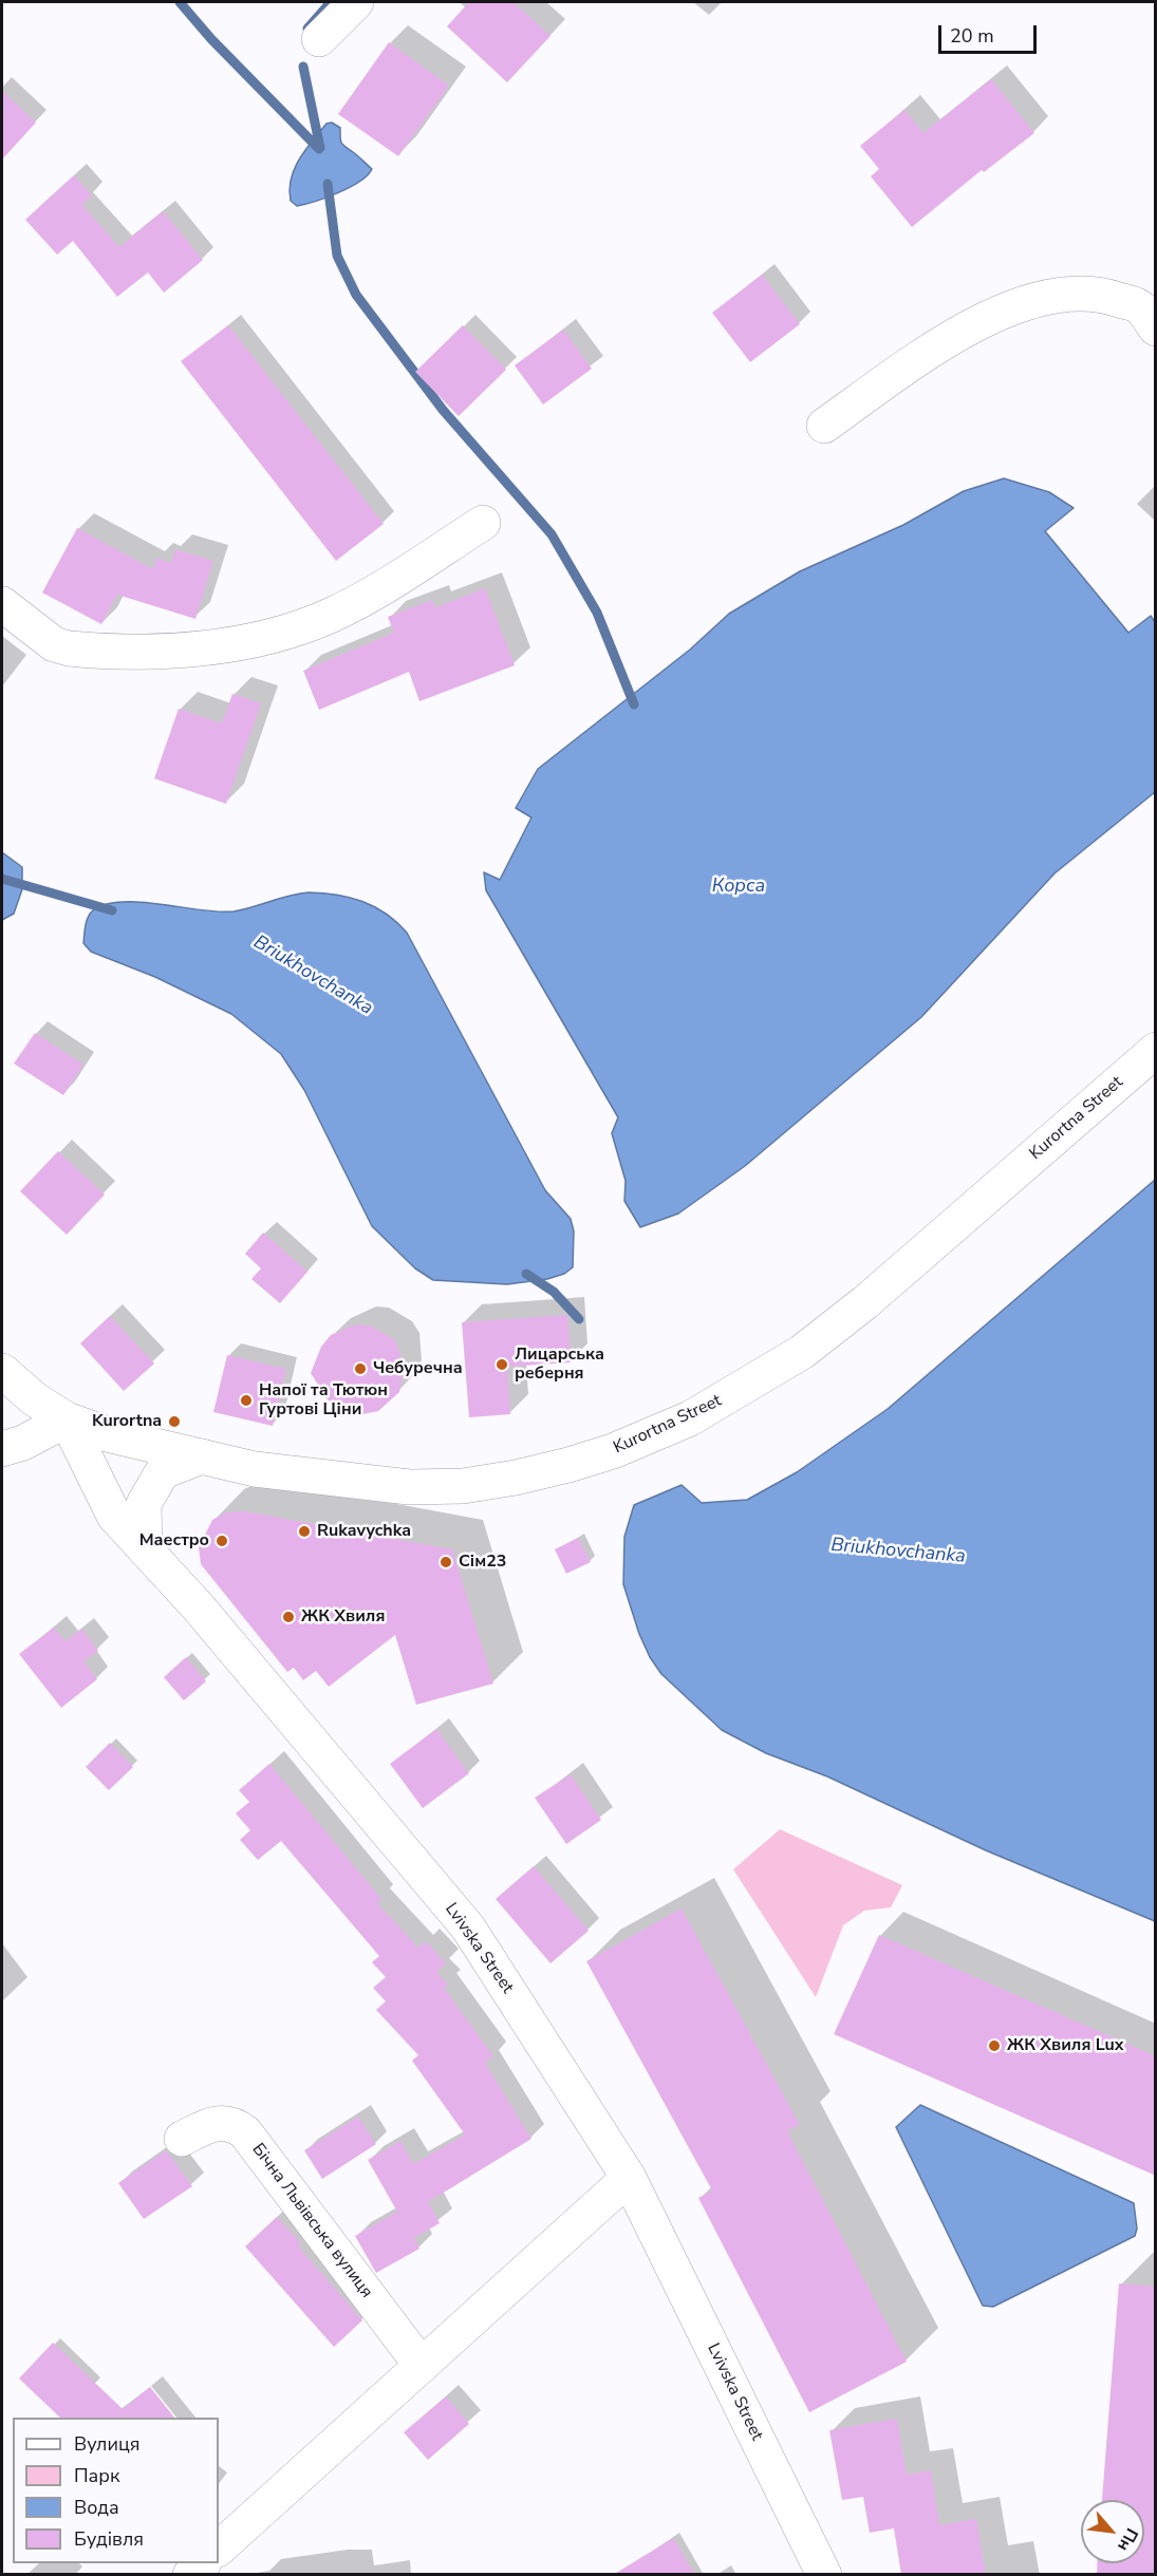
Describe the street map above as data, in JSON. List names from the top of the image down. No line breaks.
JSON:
{"streets":{"street":["Kurortna Street","Lvivska Street","Бічна Львівська вулиця"]},"crossings":[["Kurortna Street","Lvivska Street"]],"water":["Корса","Briukhovchanka"],"places":["Лицарська реберня","Чебуречна","Напої та Тютюн Гуртові Ціни","Kurortna","Rukavychka","Маестро","Сім23","ЖК Хвиля","ЖК Хвиля Lux"],"legend":["Вулиця","Парк","Вода","Будівля"],"scale_bar":"20 m","north":"bottom right"}
